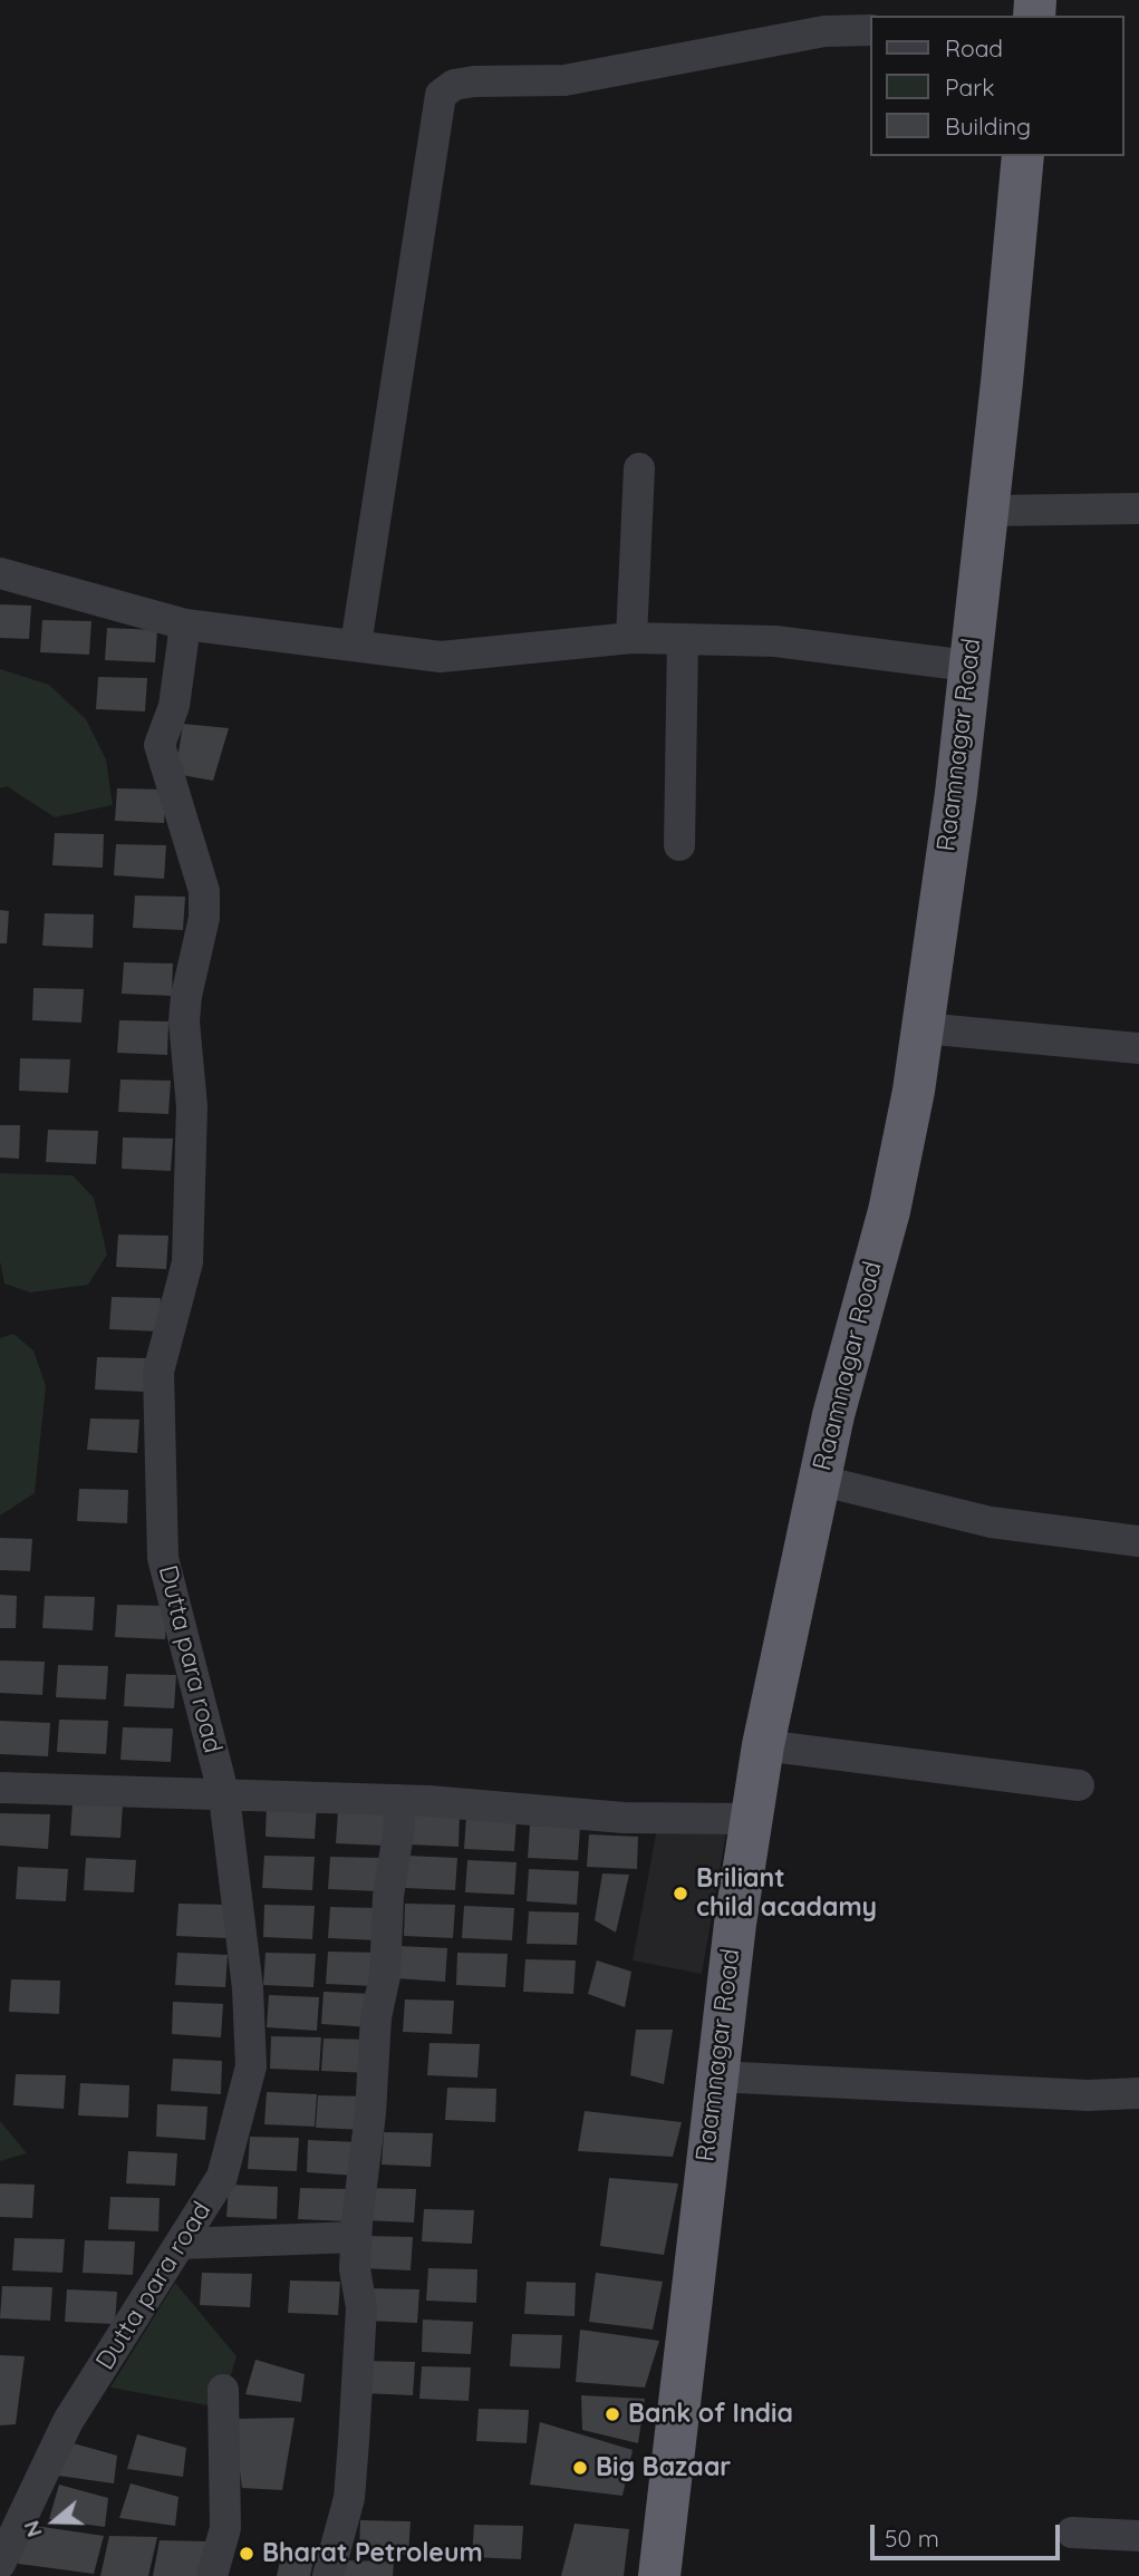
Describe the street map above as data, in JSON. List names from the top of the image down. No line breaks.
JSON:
{"streets":{"highway":["Raamnagar Road"],"street":["Dutta para road"]},"places":["Briliant child acadamy","Bank of India","Big Bazaar","Bharat Petroleum"],"legend":["Road","Park","Building"],"scale_bar":"50 m","north":"left"}
